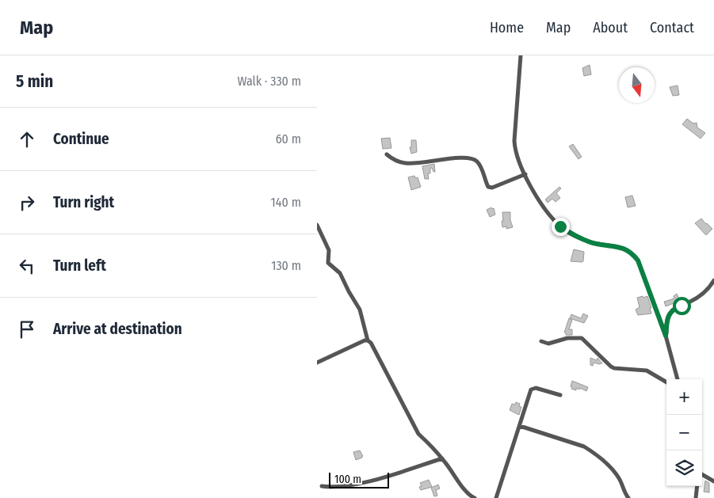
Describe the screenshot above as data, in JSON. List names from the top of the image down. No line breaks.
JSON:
{"scale_bar":"100 m","north":"bottom","page":{"header":"Map","nav":["Home","Map","About","Contact"],"heading":["5 min","Walk · 330 m"],"list":[["Continue","60 m"],["Turn right","140 m"],["Turn left","130 m"],"Arrive at destination"],"map_buttons":["+","−"],"scale":"100 m"}}
